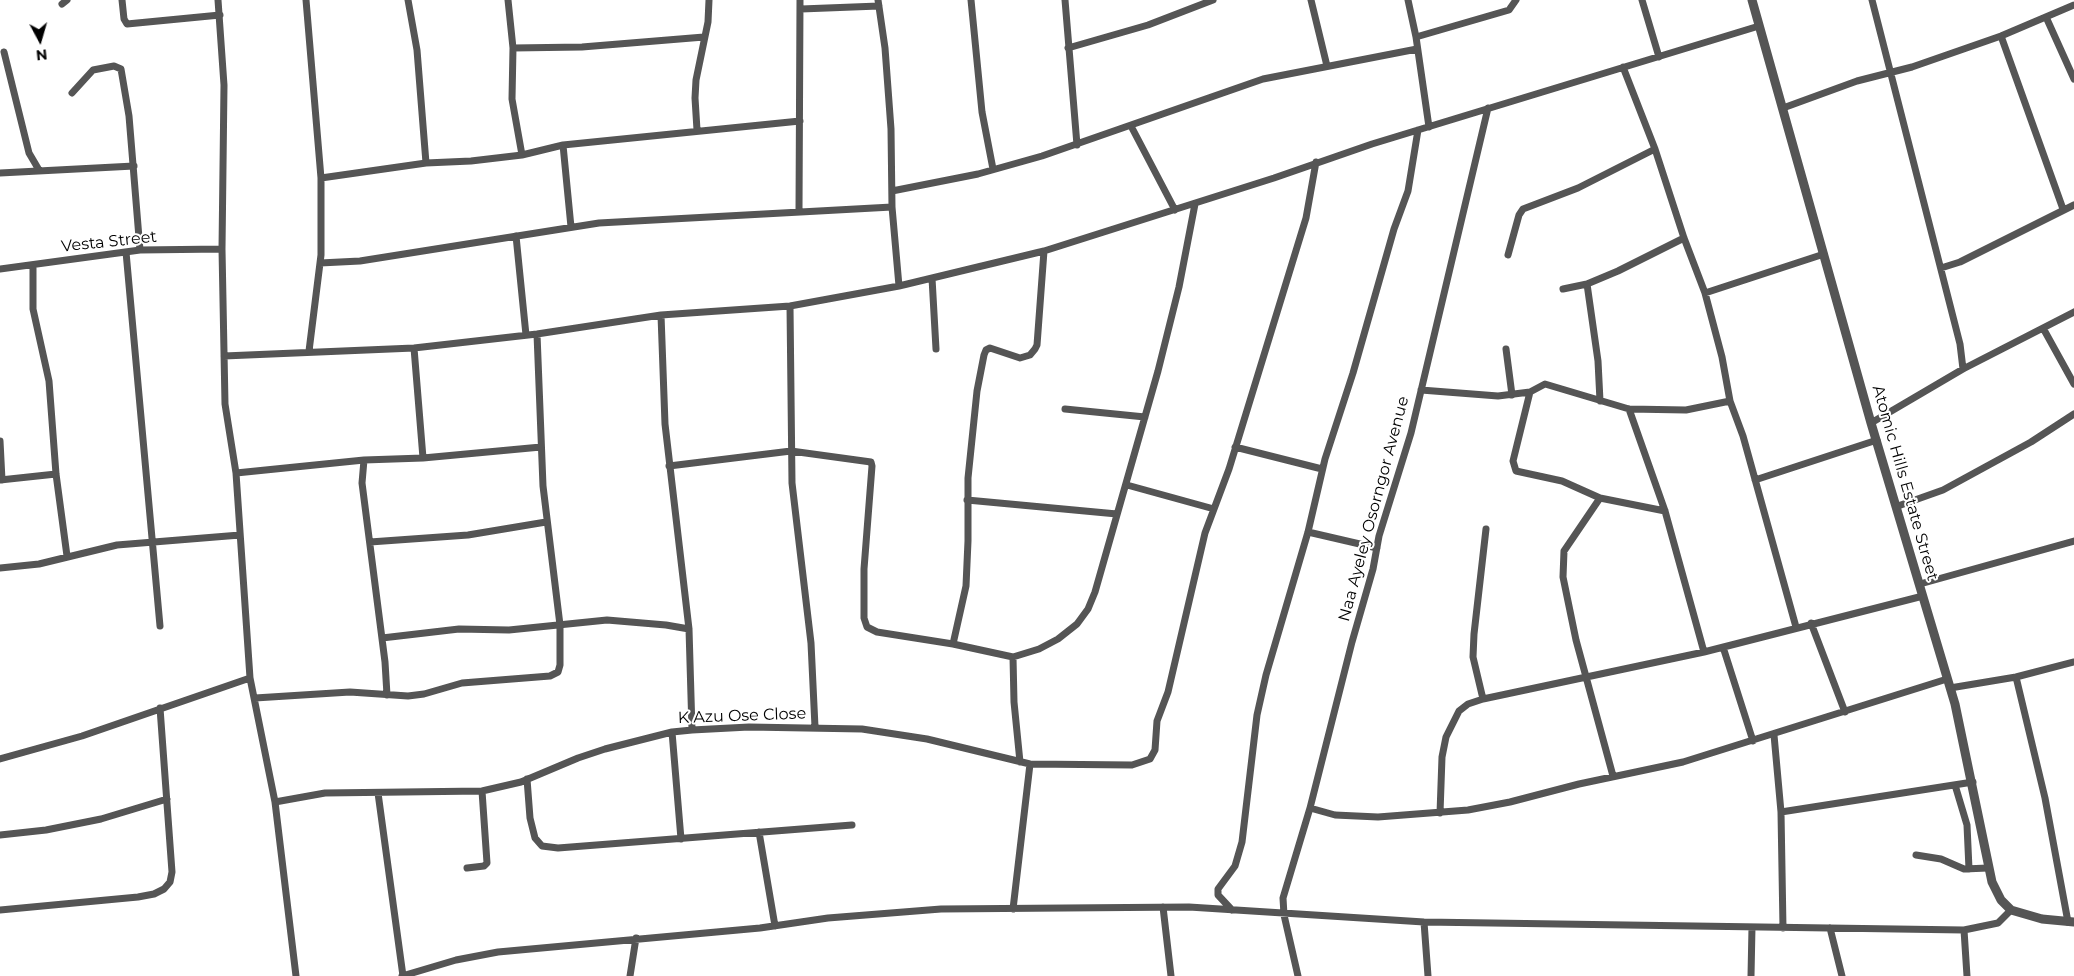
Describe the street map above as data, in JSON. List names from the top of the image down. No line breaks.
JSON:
{"streets":{"street":["Vesta Street","Atomic Hills Estate Street","Naa Ayeley Osorngor Avenue","K Azu Ose Close"]},"north":"bottom"}
